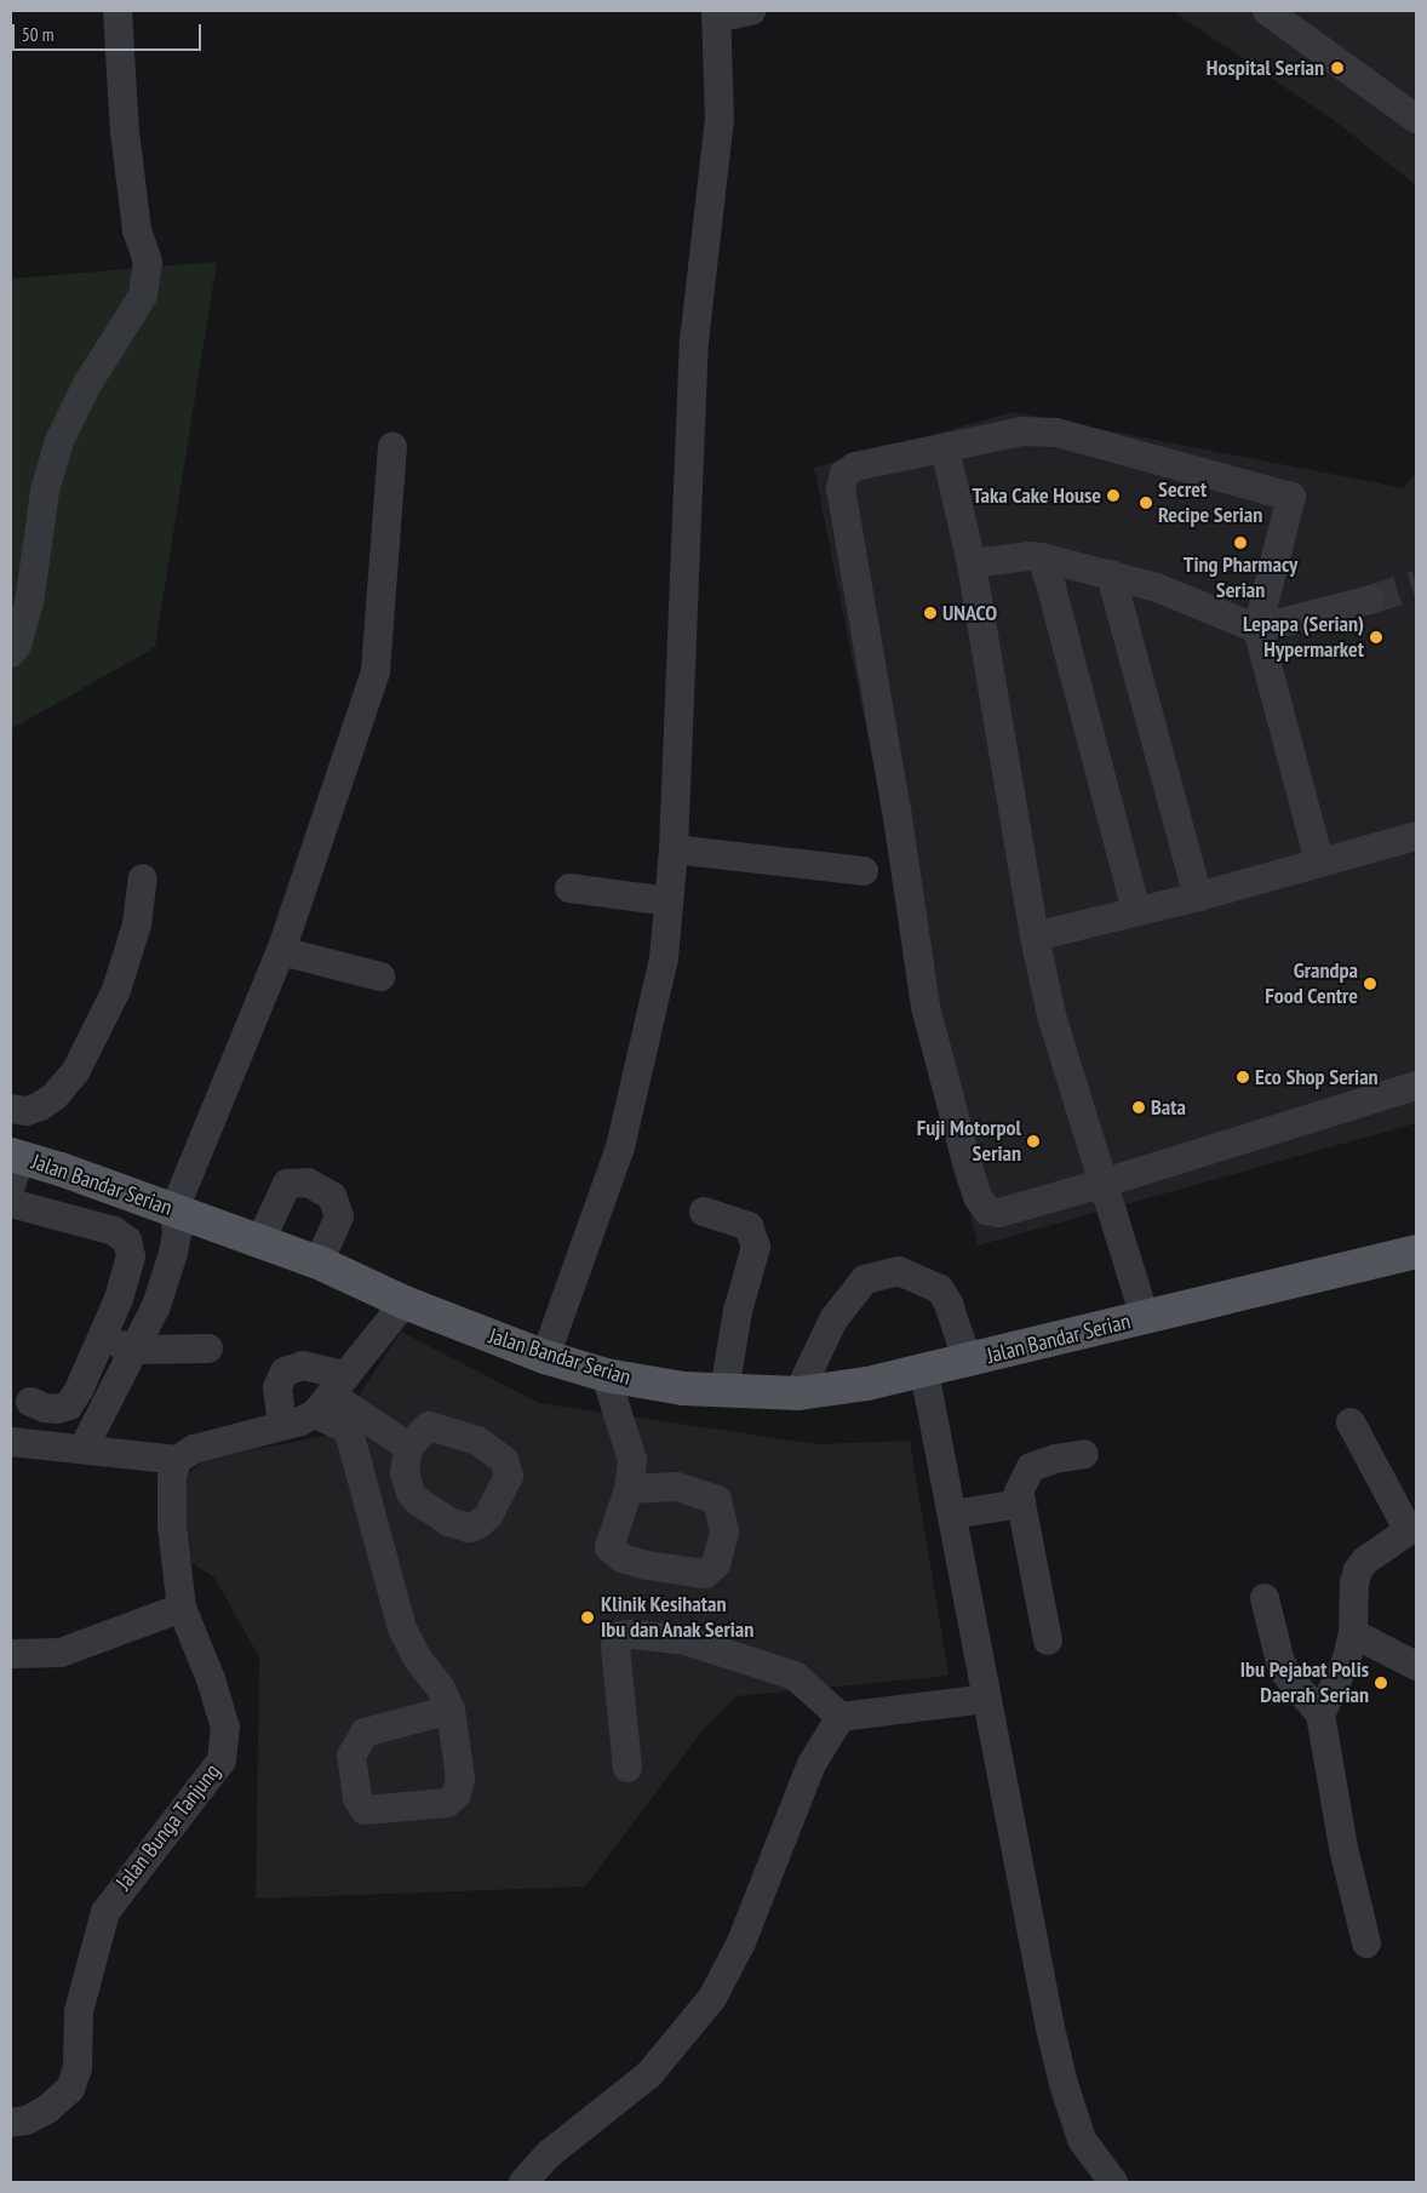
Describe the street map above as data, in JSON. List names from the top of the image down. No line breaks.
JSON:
{"streets":{"main road":["Jalan Bandar Serian"],"street":["Jalan Bunga Tanjung"]},"places":["Hospital Serian","Taka Cake House","Secret Recipe Serian","Ting Pharmacy Serian","UNACO","Lepapa (Serian) Hypermarket","Grandpa Food Centre","Eco Shop Serian","Bata","Fuji Motorpol Serian","Klinik Kesihatan Ibu dan Anak Serian","Ibu Pejabat Polis Daerah Serian"],"scale_bar":"50 m"}
